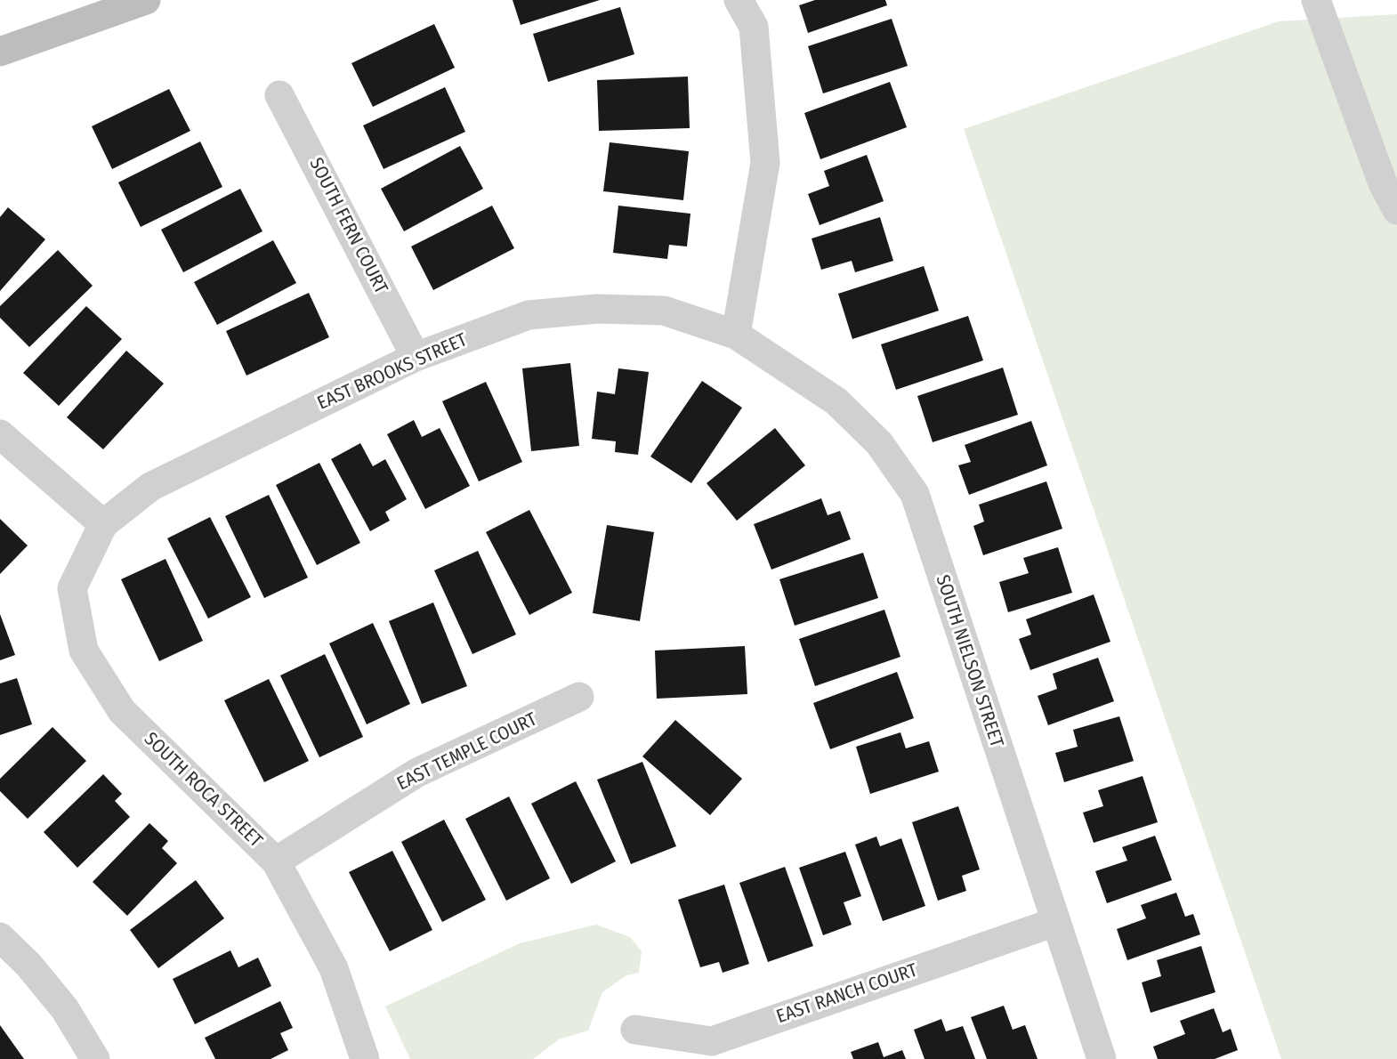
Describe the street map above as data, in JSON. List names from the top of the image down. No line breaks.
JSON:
{"streets":{"street":["SOUTH FERN COURT","EAST BROOKS STREET","SOUTH NIELSON STREET","EAST TEMPLE COURT","SOUTH ROCA STREET","EAST RANCH COURT"]},"crossings":[["SOUTH FERN COURT","EAST BROOKS STREET"],["EAST BROOKS STREET","SOUTH NIELSON STREET"],["EAST BROOKS STREET","SOUTH ROCA STREET"],["SOUTH NIELSON STREET","EAST RANCH COURT"],["EAST TEMPLE COURT","SOUTH ROCA STREET"]]}
